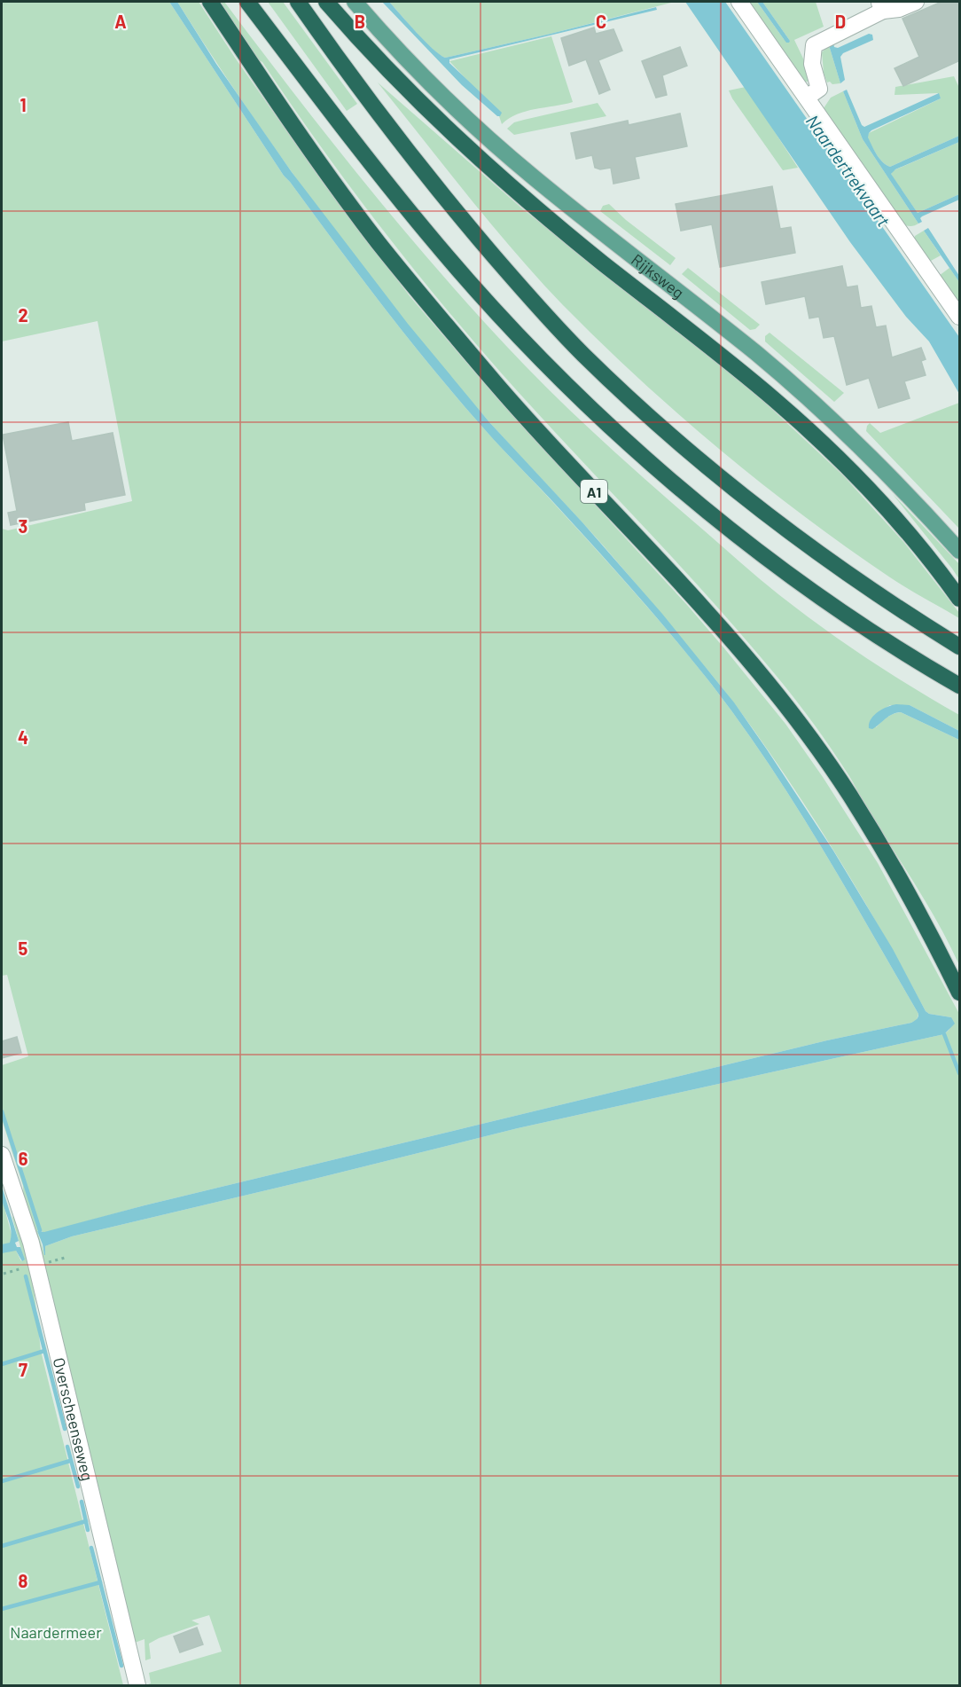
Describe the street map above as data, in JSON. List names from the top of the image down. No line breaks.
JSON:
{"streets":{"highway":["A1"],"main road":["Rijksweg"],"street":["Overscheenseweg"]},"water":["Naardertrekvaart"],"parks":["Naardermeer"],"grid":{"columns":["A","B","C","D"],"rows":["1","2","3","4","5","6","7","8"]}}
